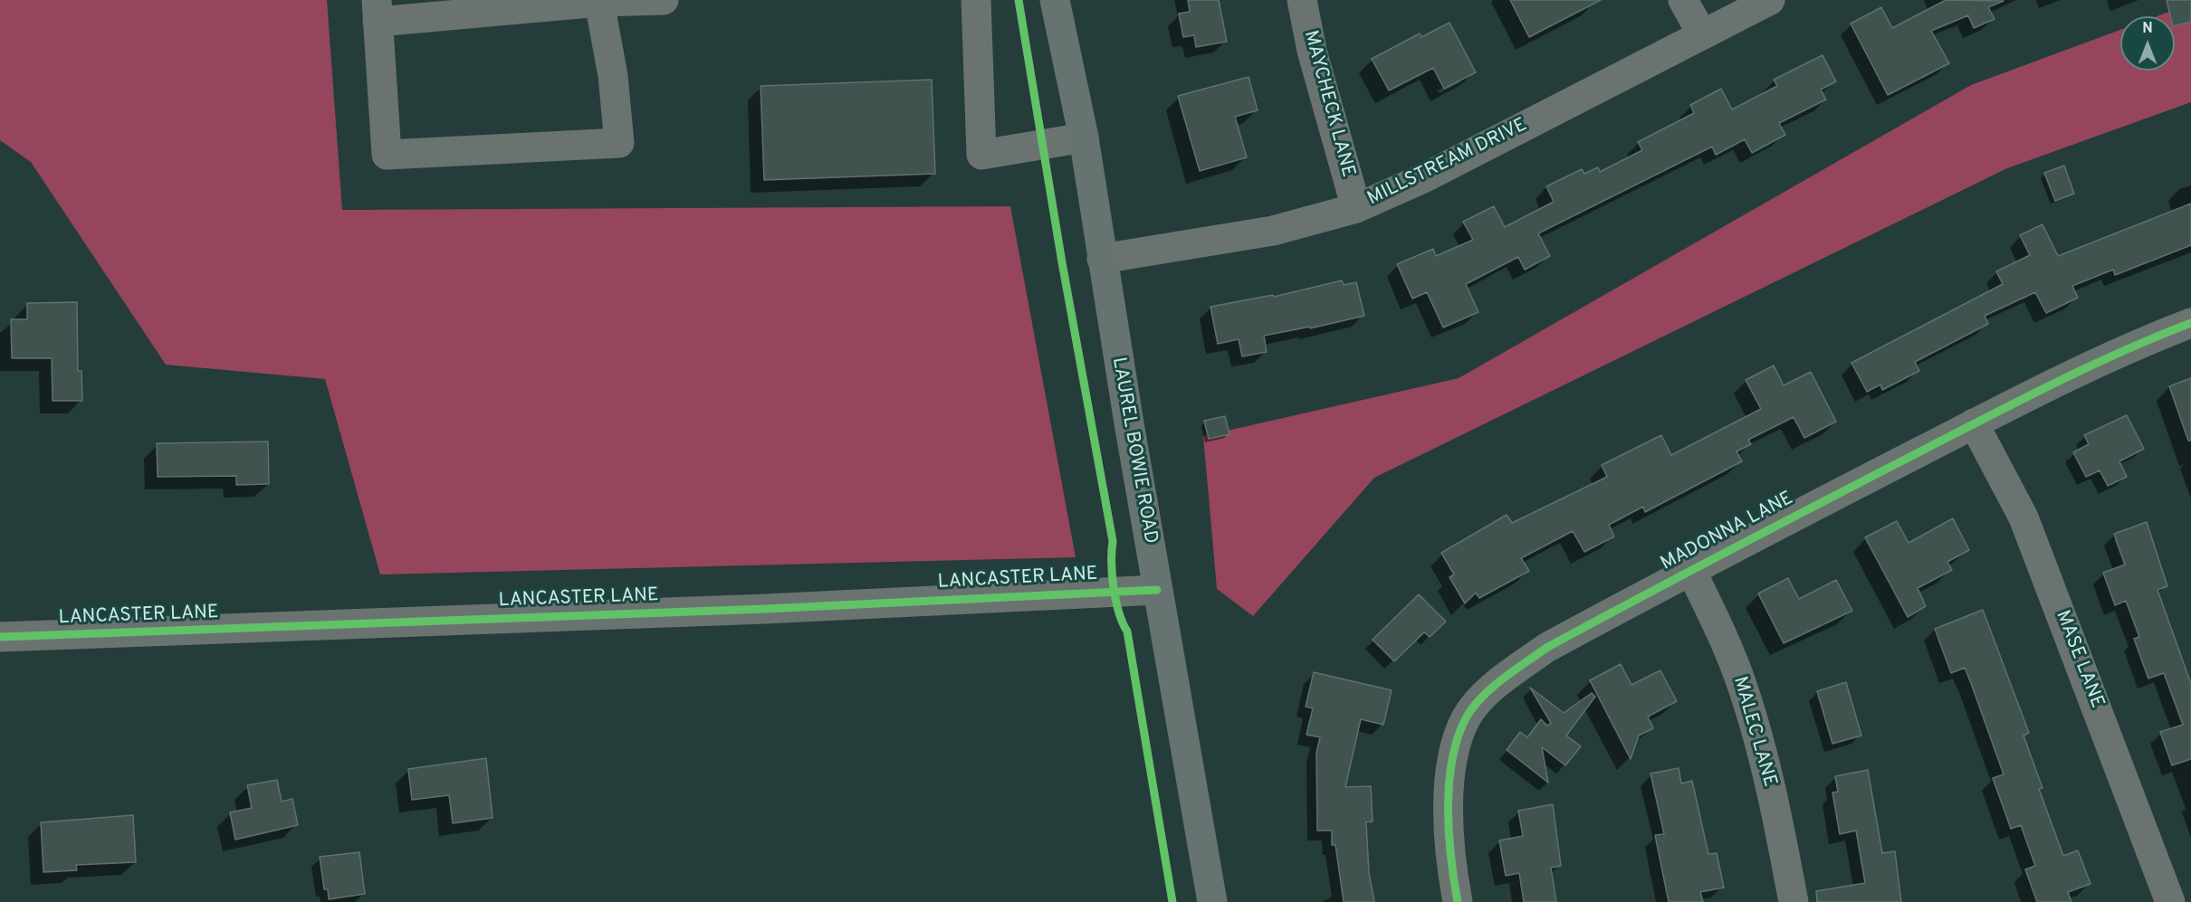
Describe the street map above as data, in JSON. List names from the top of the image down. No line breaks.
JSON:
{"streets":{"main road":["LAUREL BOWIE ROAD"],"street":["MAYCHECK LANE","MILLSTREAM DRIVE","MADONNA LANE","LANCASTER LANE","MASE LANE","MALEC LANE"]},"crossings":[["MAYCHECK LANE","MILLSTREAM DRIVE"],["MILLSTREAM DRIVE","LAUREL BOWIE ROAD"],["LAUREL BOWIE ROAD","LANCASTER LANE"],["MADONNA LANE","MASE LANE"],["MADONNA LANE","MALEC LANE"]],"north":"top"}
